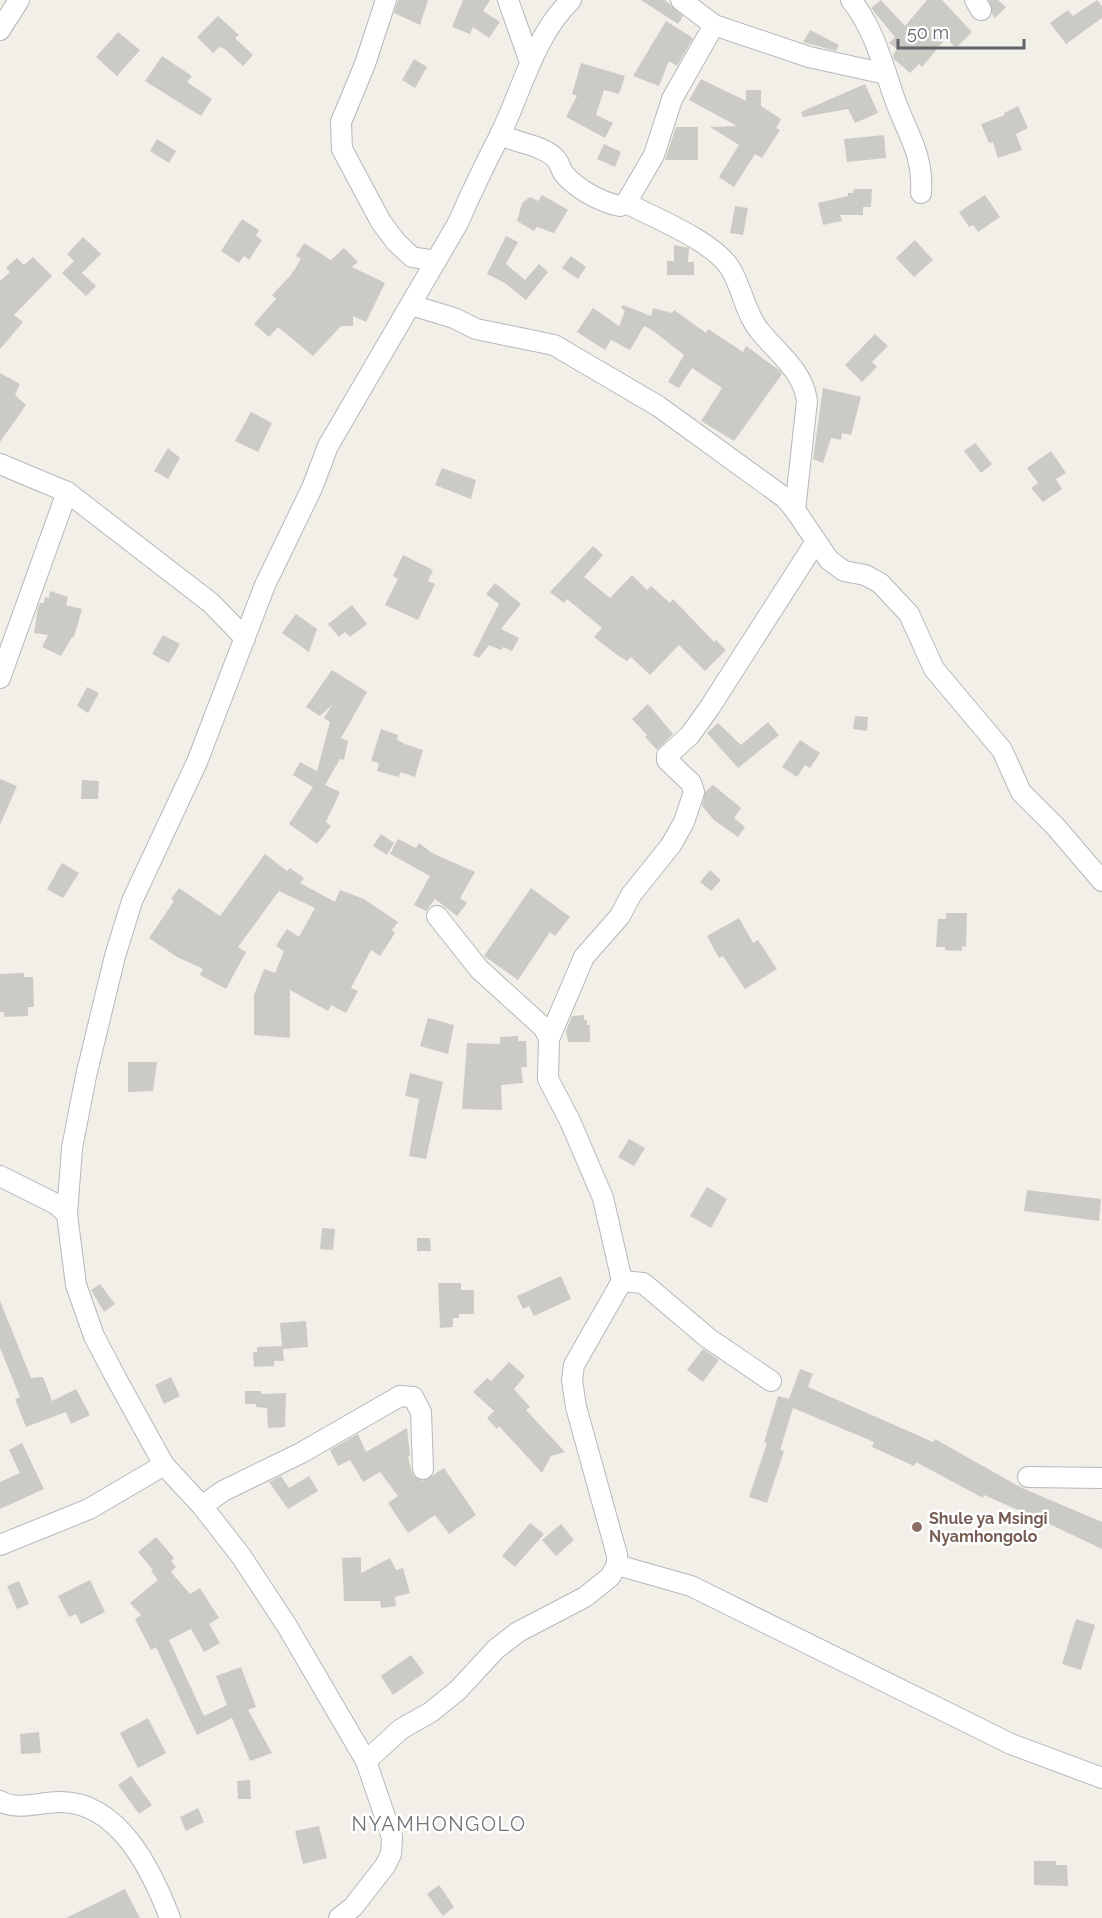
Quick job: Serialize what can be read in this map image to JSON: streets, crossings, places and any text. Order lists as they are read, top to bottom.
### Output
{
  "districts": ["NYAMHONGOLO"],
  "places": ["Shule ya Msingi Nyamhongolo"],
  "scale_bar": "50 m"
}
